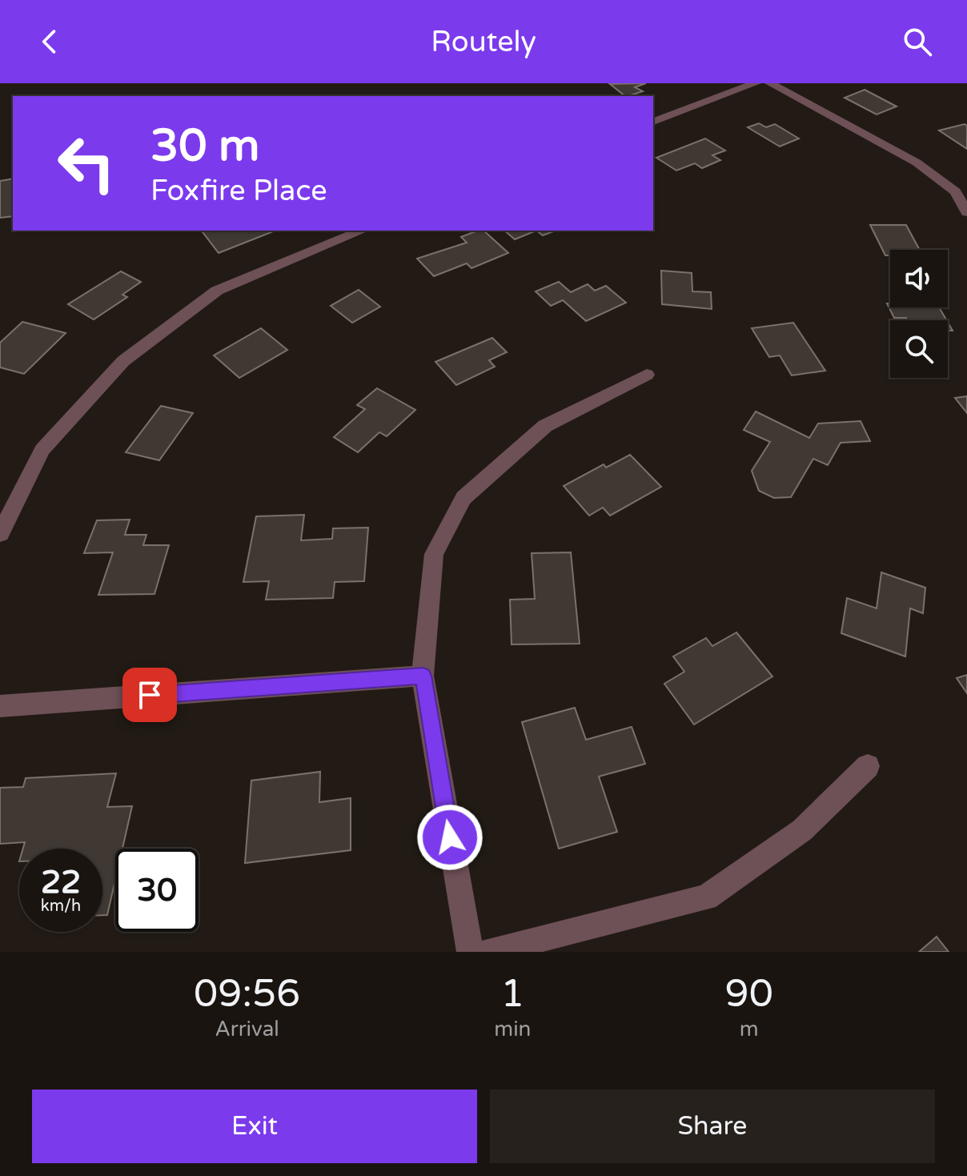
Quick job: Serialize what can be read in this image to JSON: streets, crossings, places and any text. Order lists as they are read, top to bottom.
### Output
{
  "page": {
    "header": "Routely",
    "turn": ["30 m", "Foxfire Place"],
    "speed": "22 km/h",
    "limit": "30",
    "eta": [
      "09:56",
      "Arrival",
      "1",
      "min",
      "90",
      "m"
    ],
    "buttons": ["Exit", "Share"]
  }
}
